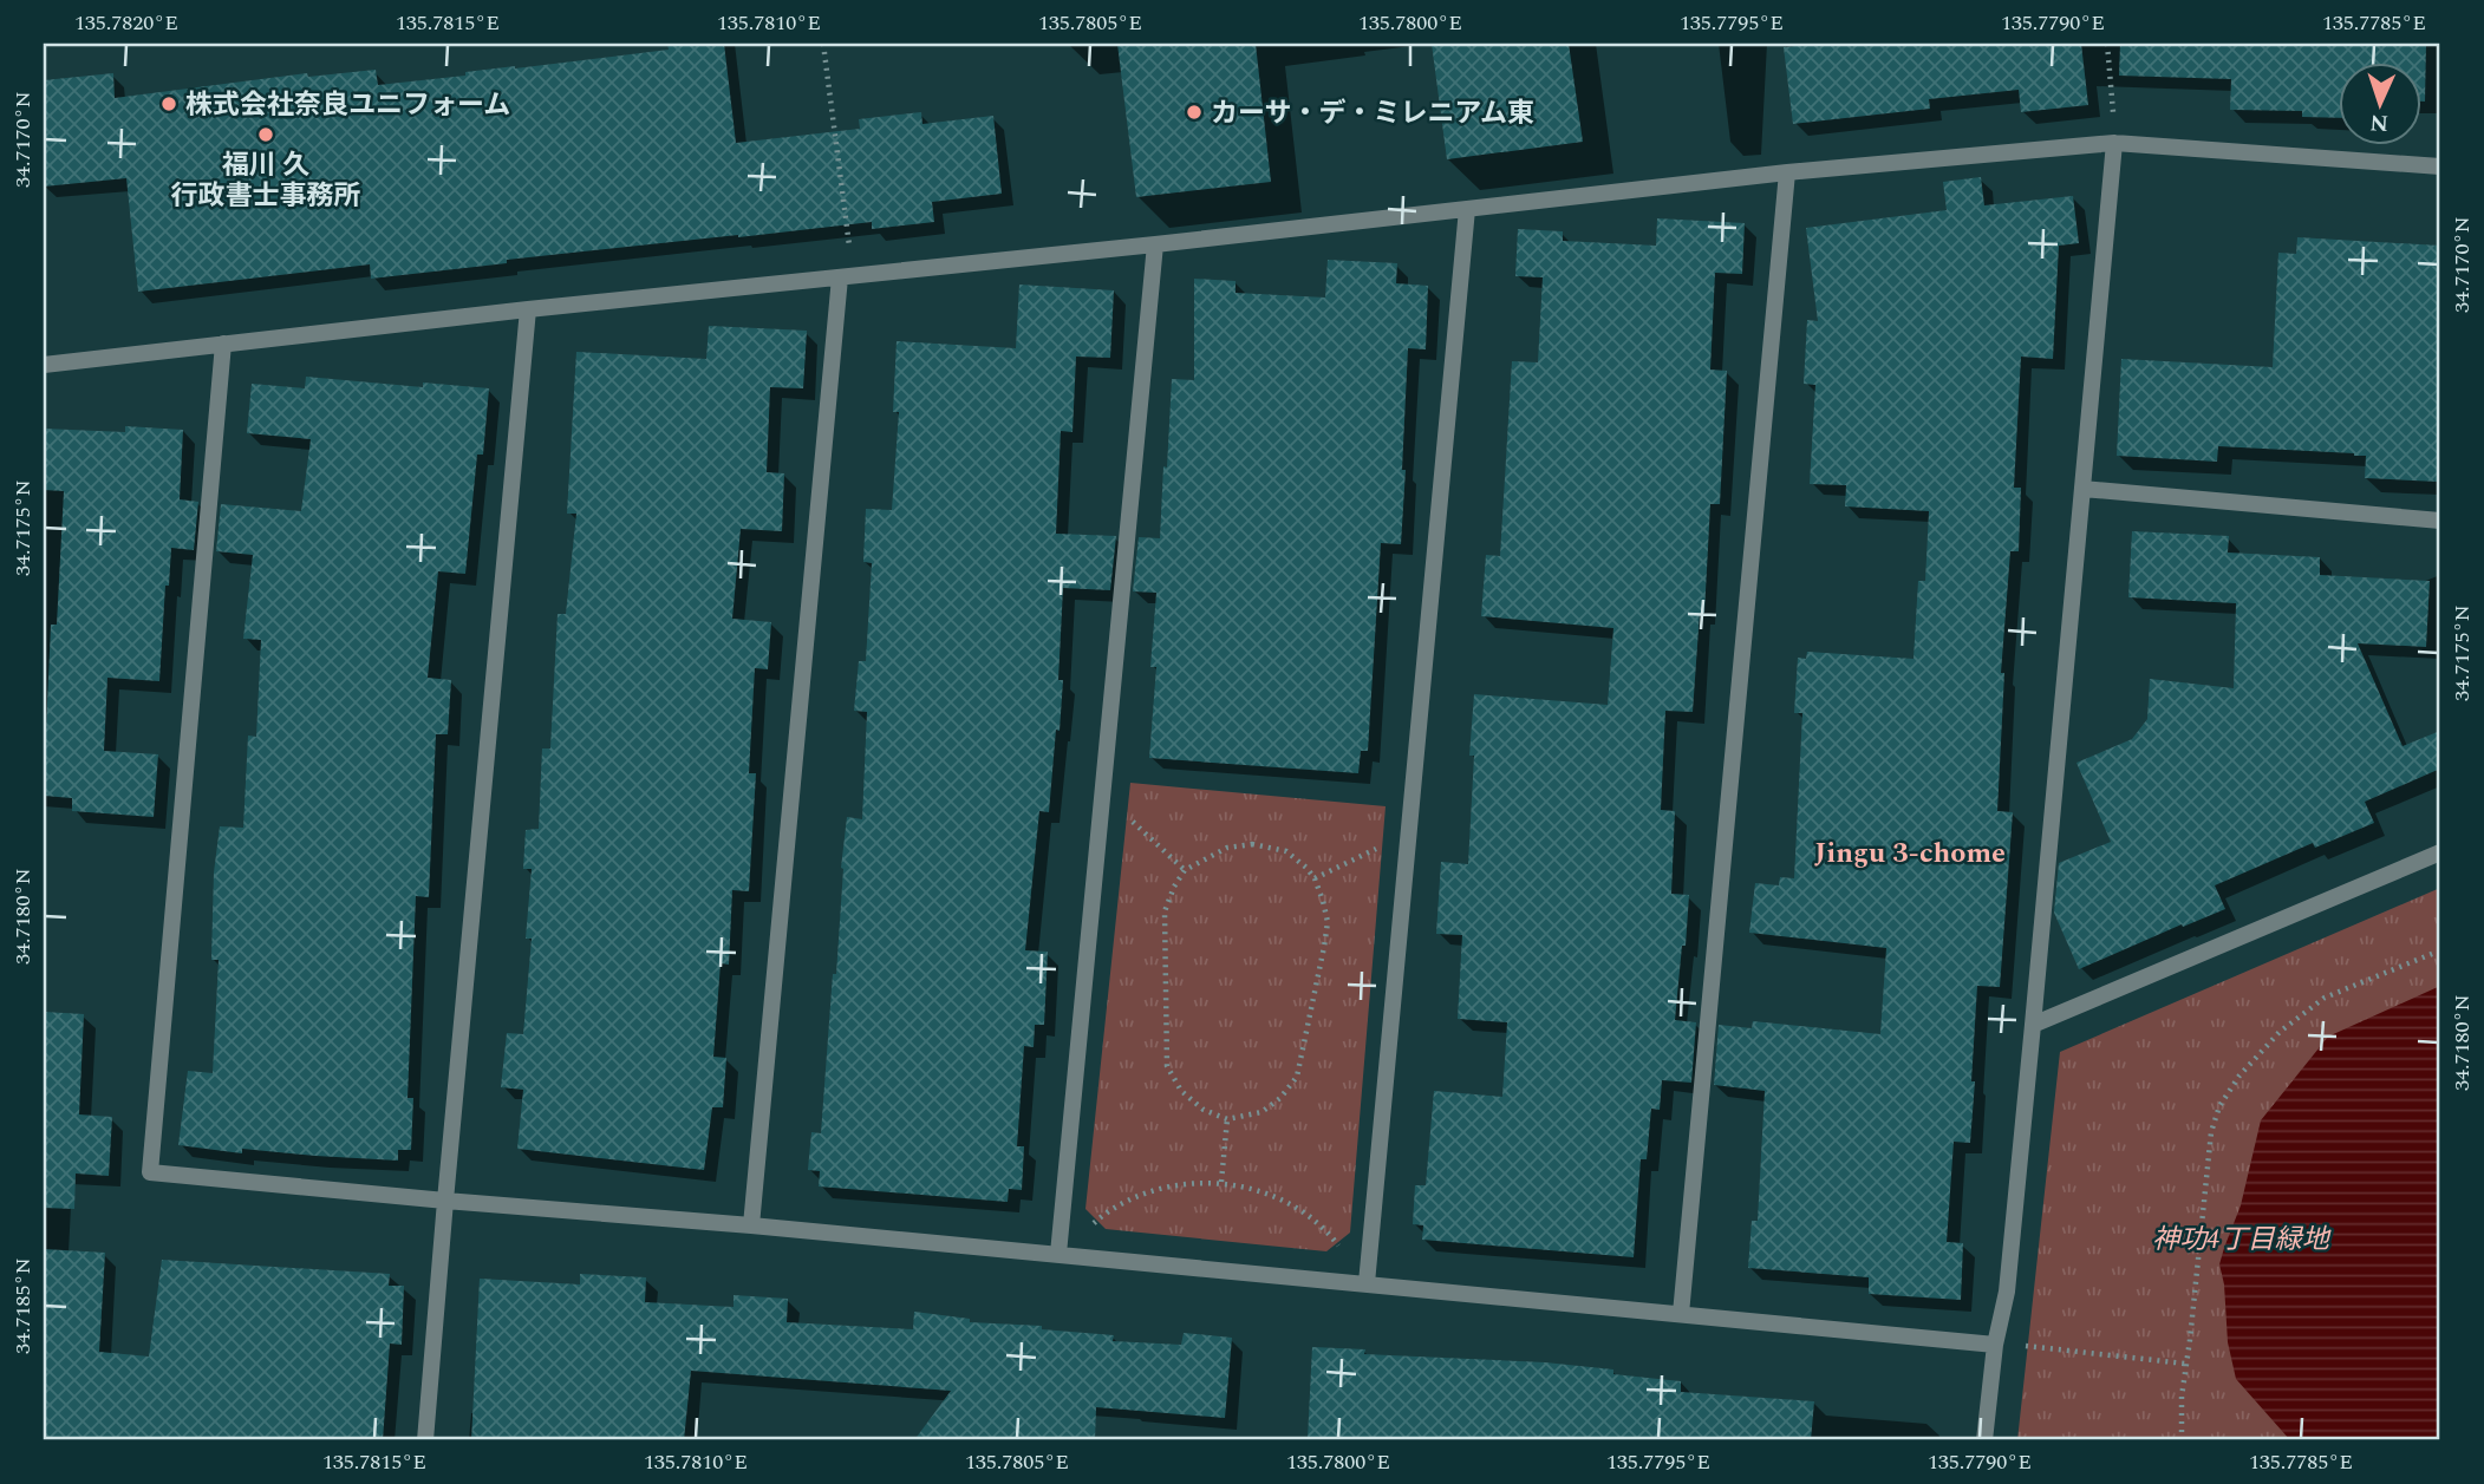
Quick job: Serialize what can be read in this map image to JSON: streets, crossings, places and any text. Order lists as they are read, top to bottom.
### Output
{
  "districts": ["Jingu 3-chome"],
  "parks": ["神功4丁目緑地"],
  "places": ["株式会社奈良ユニフォーム", "カーサ・デ・ミレニアム東", "福川 久 行政書士事務所"],
  "north": "bottom",
  "coordinates": [
    "135.7820°E",
    "135.7815°E",
    "135.7810°E",
    "135.7805°E",
    "135.7800°E",
    "135.7795°E",
    "135.7790°E",
    "135.7785°E",
    "34.7170°N",
    "34.7175°N",
    "34.7180°N",
    "34.7185°N"
  ]
}
